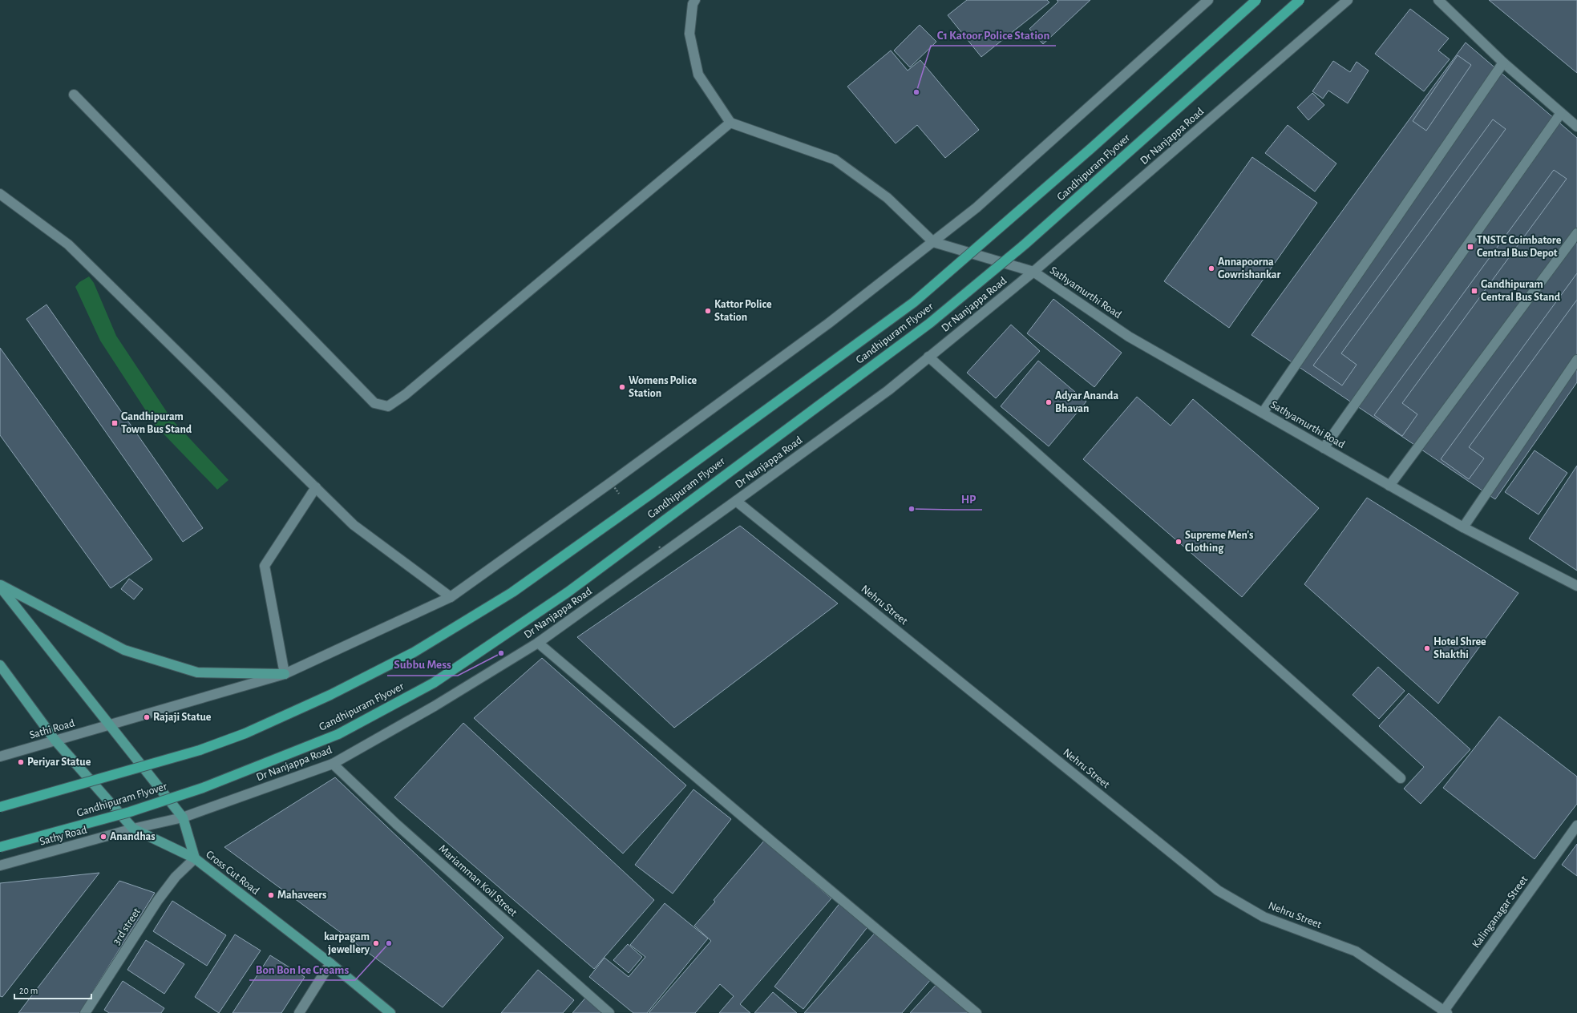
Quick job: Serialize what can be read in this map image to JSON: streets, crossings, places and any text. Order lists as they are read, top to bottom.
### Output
{
  "streets": {
    "highway": ["Gandhipuram Flyover"],
    "main road": ["Cross Cut Road"],
    "street": [
      "Dr Nanjappa Road",
      "Sathyamurthi Road",
      "Nehru Street",
      "Sathi Road",
      "Sathy Road",
      "Mariamman Koil Street",
      "Kalinganagar Street",
      "3rd street"
    ]
  },
  "crossings": [
    ["Dr Nanjappa Road", "Sathyamurthi Road"],
    ["Dr Nanjappa Road", "Nehru Street"],
    ["Dr Nanjappa Road", "Sathy Road"],
    ["Dr Nanjappa Road", "Cross Cut Road"],
    ["Dr Nanjappa Road", "Mariamman Koil Street"],
    ["Nehru Street", "Kalinganagar Street"],
    ["Sathy Road", "Cross Cut Road"],
    ["Cross Cut Road", "3rd street"]
  ],
  "places": {
    "other": [
      "C1 Katoor Police Station",
      "Annapoorna Gowrishankar",
      "Kattor Police Station",
      "Womens Police Station",
      "Adyar Ananda Bhavan",
      "HP",
      "Supreme Men's Clothing",
      "Hotel Shree Shakthi",
      "Subbu Mess",
      "Rajaji Statue",
      "Periyar Statue",
      "Anandhas",
      "Mahaveers",
      "karpagam jewellery",
      "Bon Bon Ice Creams"
    ],
    "transit": ["TNSTC Coimbatore Central Bus Depot", "Gandhipuram Central Bus Stand", "Gandhipuram Town Bus Stand"]
  },
  "scale_bar": "20 m"
}
